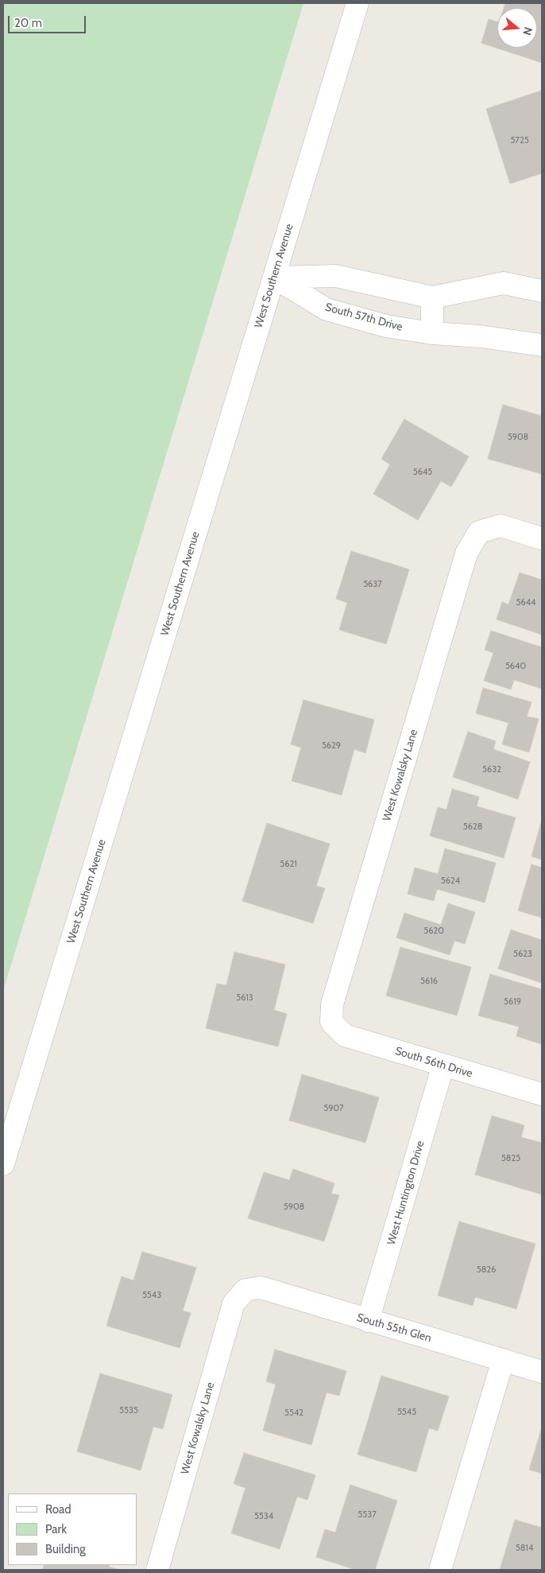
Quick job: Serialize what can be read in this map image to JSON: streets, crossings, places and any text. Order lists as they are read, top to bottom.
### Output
{
  "streets": {
    "street": [
      "West Southern Avenue",
      "South 57th Drive",
      "West Kowalsky Lane",
      "South 56th Drive",
      "West Huntington Drive",
      "South 55th Glen"
    ]
  },
  "crossings": [
    ["West Southern Avenue", "South 57th Drive"],
    ["West Kowalsky Lane", "South 56th Drive"],
    ["West Kowalsky Lane", "South 55th Glen"],
    ["South 56th Drive", "West Huntington Drive"],
    ["West Huntington Drive", "South 55th Glen"]
  ],
  "house_numbers": [
    "5725",
    "5908",
    "5645",
    "5637",
    "5644",
    "5640",
    "5629",
    "5632",
    "5628",
    "5621",
    "5624",
    "5620",
    "5623",
    "5616",
    "5613",
    "5619",
    "5907",
    "5825",
    "5908",
    "5826",
    "5543",
    "5535",
    "5545",
    "5542",
    "5537",
    "5534",
    "5814"
  ],
  "legend": ["Road", "Park", "Building"],
  "scale_bar": "20 m",
  "north": "right"
}
